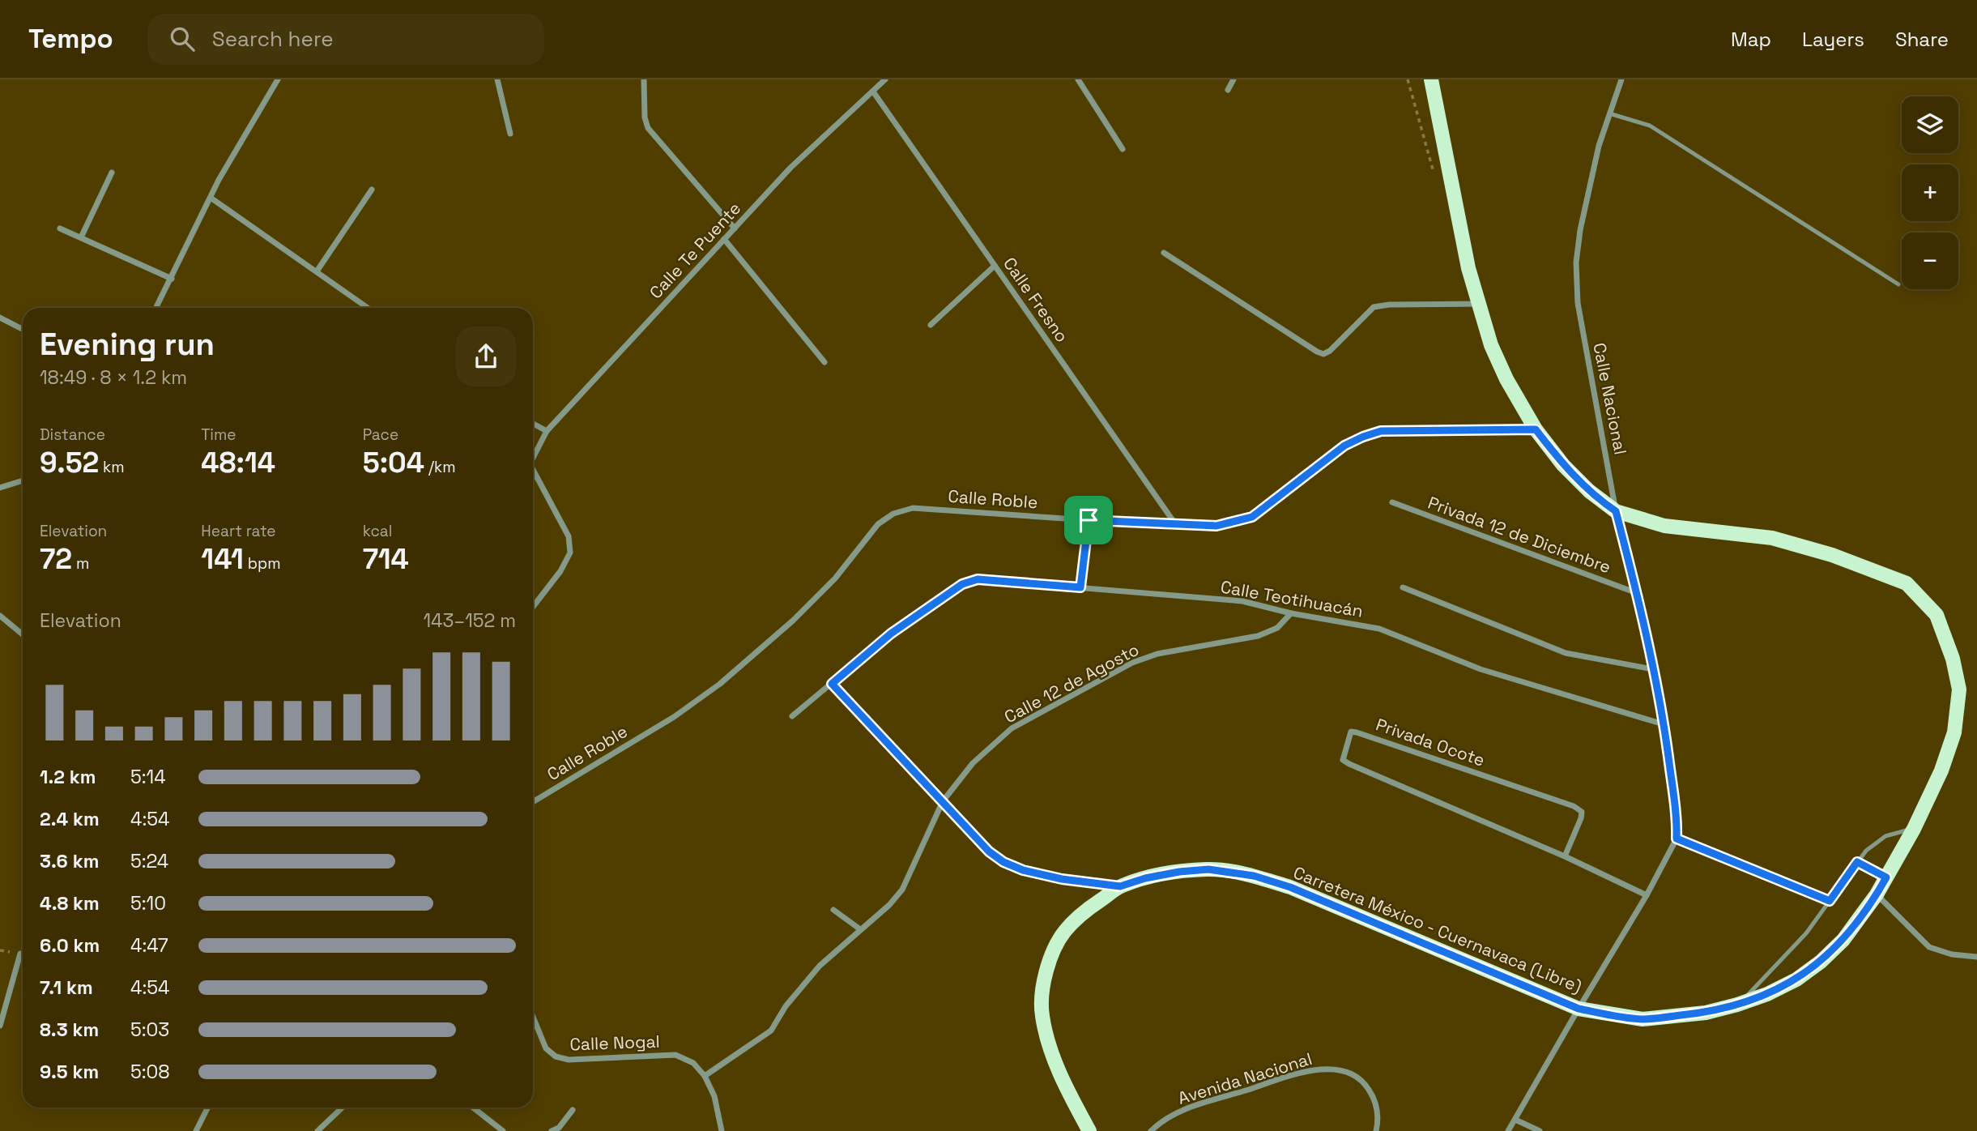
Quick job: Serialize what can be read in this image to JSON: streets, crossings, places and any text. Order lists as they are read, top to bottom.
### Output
{
  "streets": {
    "main road": ["Carretera México - Cuernavaca (Libre)"],
    "street": [
      "Calle Te Puente",
      "Calle Fresno",
      "Calle Nacional",
      "Calle Roble",
      "Privada 12 de Diciembre",
      "Calle Teotihuacán",
      "Calle 12 de Agosto",
      "Privada Ocote",
      "Calle Nogal",
      "Avenida Nacional"
    ]
  },
  "crossings": [
    ["Calle Te Puente", "Calle Fresno"],
    ["Calle Fresno", "Calle Roble"],
    ["Calle Nacional", "Privada 12 de Diciembre"],
    ["Calle Nacional", "Calle Teotihuacán"],
    ["Calle Nacional", "Carretera México - Cuernavaca (Libre)"],
    ["Calle Roble", "Carretera México - Cuernavaca (Libre)"],
    ["Calle Teotihuacán", "Calle 12 de Agosto"],
    ["Calle 12 de Agosto", "Calle Nogal"]
  ],
  "page": {
    "header": "Tempo",
    "search": "Search here",
    "nav": ["Map", "Layers", "Share"],
    "map_buttons": ["+", "−"],
    "heading": ["Evening run", "18:49 · 8 × 1.2 km"],
    "stats": [
      ["Distance", "9.52 km"],
      ["Time", "48:14"],
      ["Pace", "5:04 /km"],
      ["Elevation", "72 m"],
      ["Heart rate", "141 bpm"],
      ["kcal", "714"]
    ],
    "chart": ["Elevation", "143–152 m"],
    "list": [
      {
        "name": "1.2 km",
        "note": "5:14"
      },
      {
        "name": "2.4 km",
        "note": "4:54"
      },
      {
        "name": "3.6 km",
        "note": "5:24"
      },
      {
        "name": "4.8 km",
        "note": "5:10"
      },
      {
        "name": "6.0 km",
        "note": "4:47"
      },
      {
        "name": "7.1 km",
        "note": "4:54"
      },
      {
        "name": "8.3 km",
        "note": "5:03"
      },
      {
        "name": "9.5 km",
        "note": "5:08"
      }
    ]
  }
}
